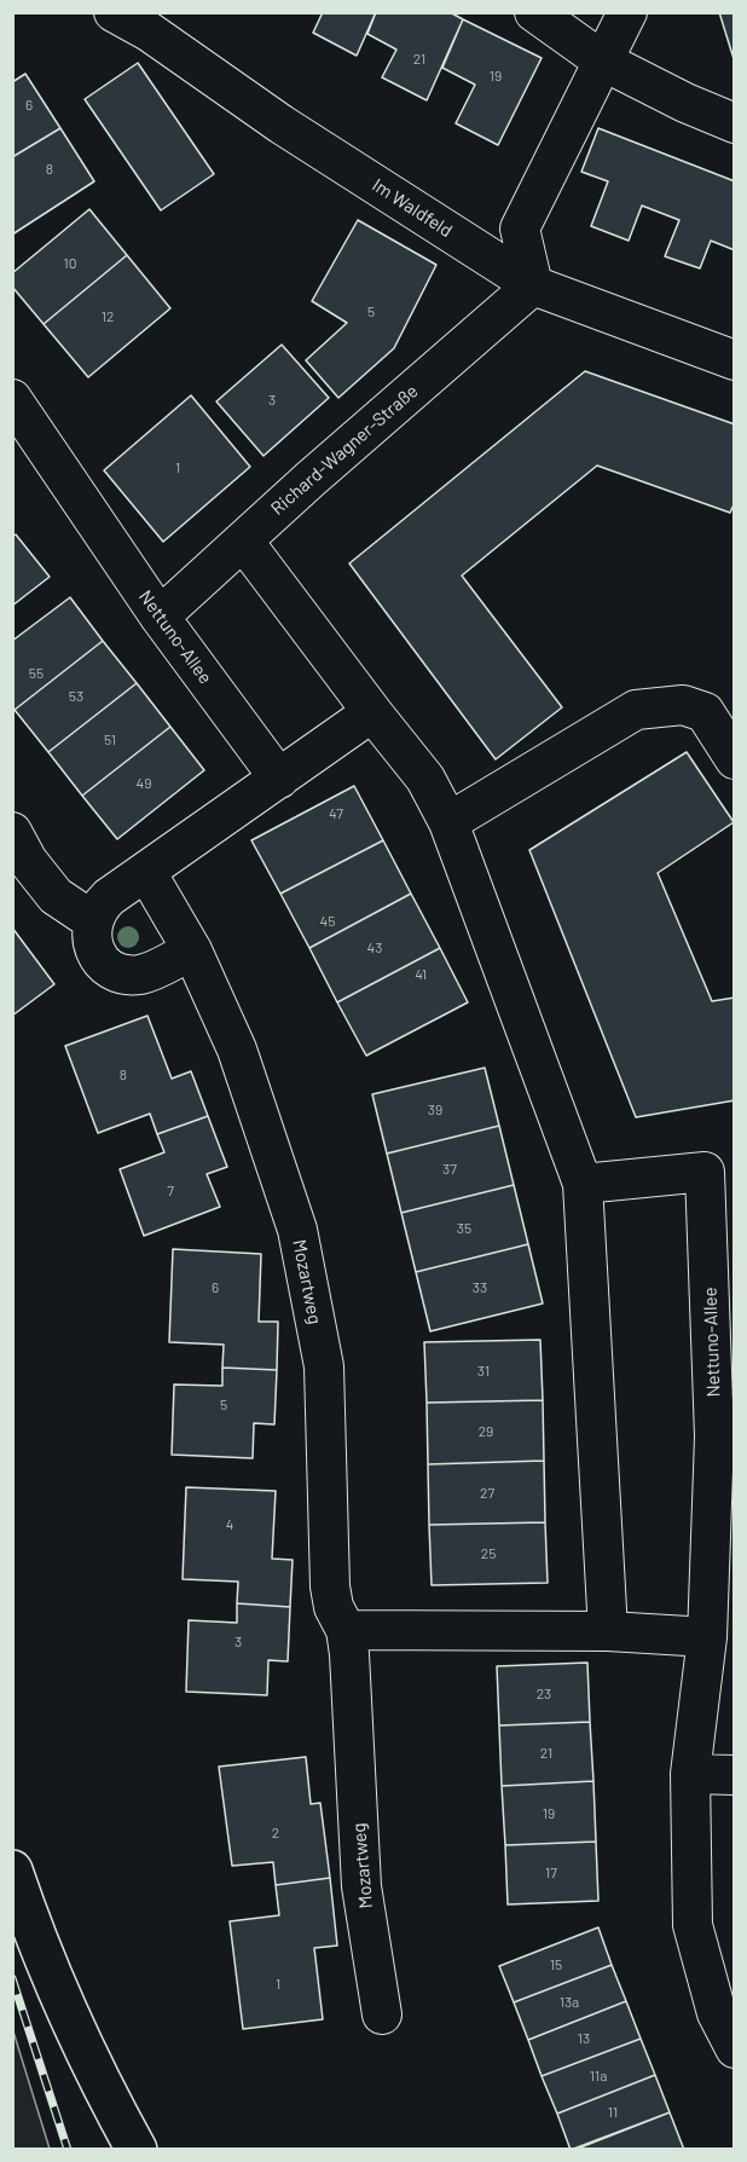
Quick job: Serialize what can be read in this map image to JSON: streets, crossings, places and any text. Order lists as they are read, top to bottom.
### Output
{
  "streets": {
    "street": [
      "Im Waldfeld",
      "Richard-Wagner-Straße",
      "Nettuno-Allee",
      "Mozartweg"
    ]
  },
  "crossings": [
    ["Im Waldfeld", "Richard-Wagner-Straße"],
    ["Richard-Wagner-Straße", "Nettuno-Allee"]
  ],
  "house_numbers": [
    "21",
    "19",
    "6",
    "8",
    "10",
    "5",
    "12",
    "3",
    "1",
    "55",
    "53",
    "51",
    "49",
    "47",
    "45",
    "43",
    "41",
    "8",
    "39",
    "37",
    "7",
    "35",
    "6",
    "33",
    "31",
    "5",
    "29",
    "27",
    "4",
    "25",
    "3",
    "23",
    "21",
    "19",
    "2",
    "17",
    "15",
    "1",
    "13a",
    "13",
    "11a",
    "11"
  ]
}
